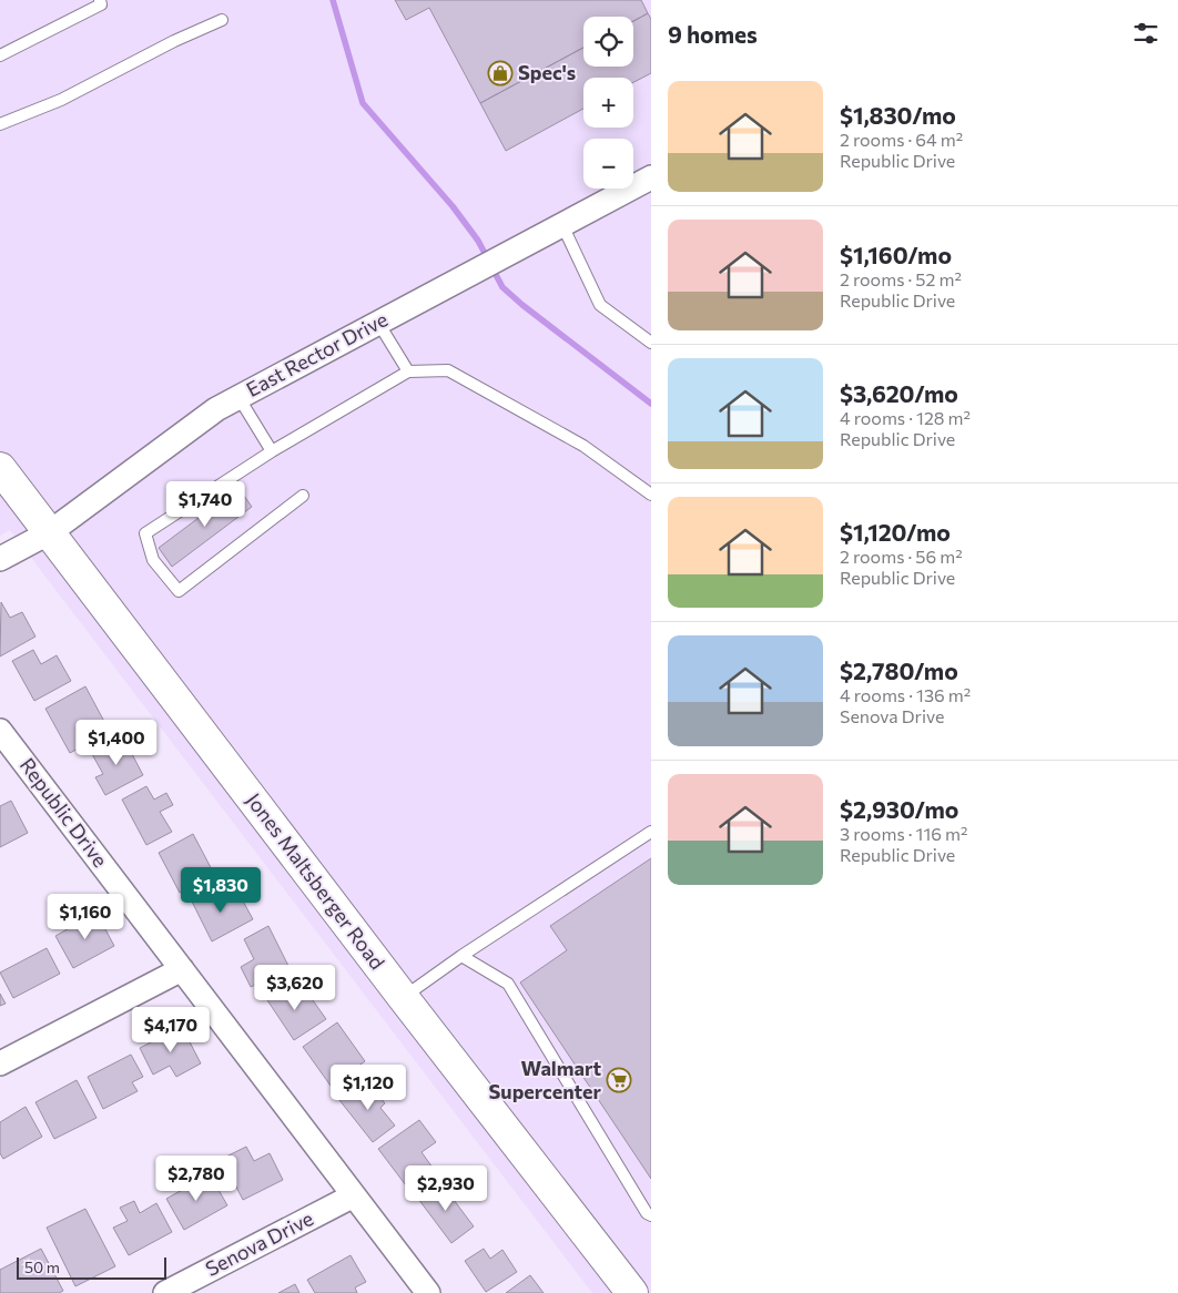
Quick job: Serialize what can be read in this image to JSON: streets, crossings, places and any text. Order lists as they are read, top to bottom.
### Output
{
  "streets": {
    "main road": ["Jones Maltsberger Road"],
    "street": ["East Rector Drive", "Republic Drive", "Senova Drive"]
  },
  "crossings": [
    ["East Rector Drive", "Jones Maltsberger Road"],
    ["Republic Drive", "Senova Drive"]
  ],
  "places": {
    "shop": ["Spec's"],
    "supermarket": ["Walmart Supercenter"]
  },
  "scale_bar": "50 m",
  "page": {
    "heading": "9 homes",
    "map_buttons": ["+", "−"],
    "list": [
      {
        "name": "$1,830/mo",
        "note": "2 rooms · 64 m² · Republic Drive"
      },
      {
        "name": "$1,160/mo",
        "note": "2 rooms · 52 m² · Republic Drive"
      },
      {
        "name": "$3,620/mo",
        "note": "4 rooms · 128 m² · Republic Drive"
      },
      {
        "name": "$1,120/mo",
        "note": "2 rooms · 56 m² · Republic Drive"
      },
      {
        "name": "$2,780/mo",
        "note": "4 rooms · 136 m² · Senova Drive"
      },
      {
        "name": "$2,930/mo",
        "note": "3 rooms · 116 m² · Republic Drive"
      }
    ],
    "price": [
      "$1,740",
      "$1,400",
      "$1,830",
      "$1,160",
      "$3,620",
      "$4,170",
      "$1,120",
      "$2,780",
      "$2,930"
    ],
    "scale": "50 m"
  }
}
